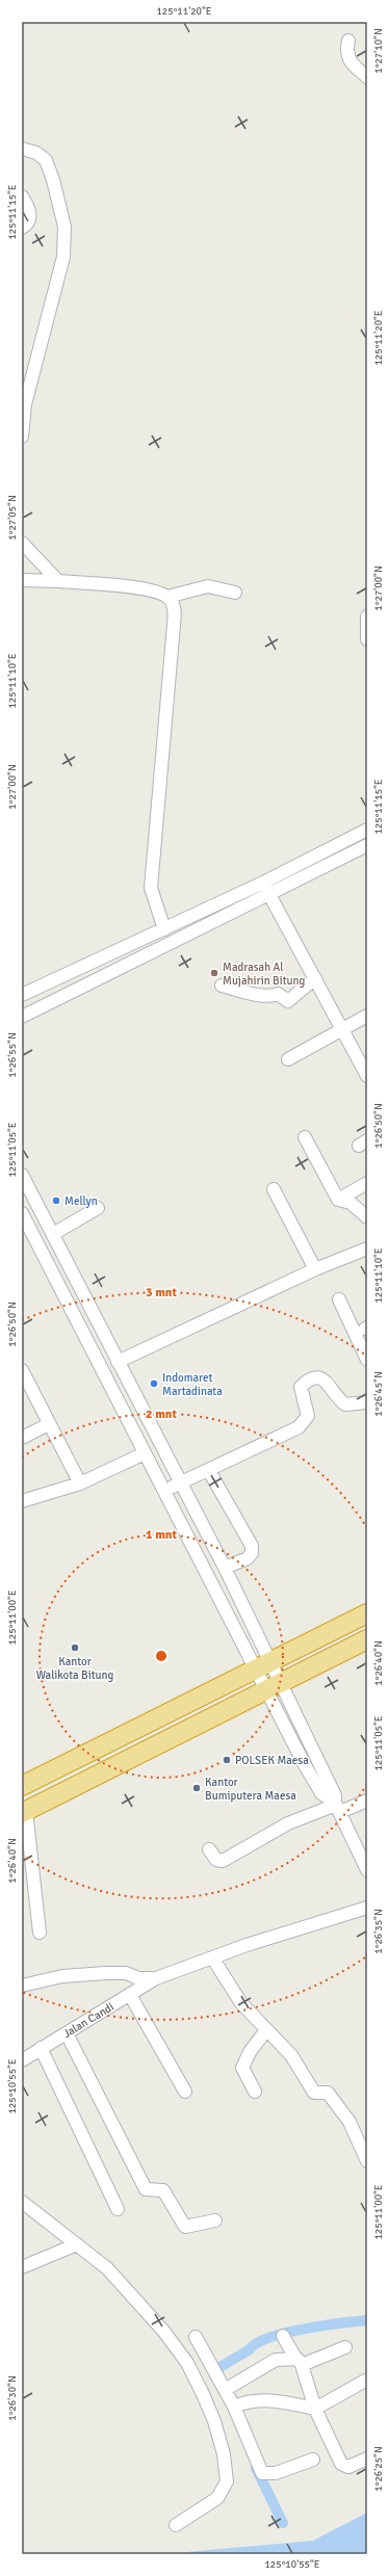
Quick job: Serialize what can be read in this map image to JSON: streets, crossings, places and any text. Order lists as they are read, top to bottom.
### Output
{
  "streets": {
    "street": ["Jalan Candi"]
  },
  "places": [
    "Madrasah Al Mujahirin Bitung",
    "Mellyn",
    "Indomaret Martadinata",
    "Kantor Walikota Bitung",
    "POLSEK Maesa",
    "Kantor Bumiputera Maesa"
  ],
  "coordinates": [
    "125°11'20\"E",
    "1°27'10\"N",
    "125°11'15\"E",
    "1°27'05\"N",
    "1°27'00\"N",
    "125°11'10\"E",
    "1°26'55\"N",
    "1°26'50\"N",
    "125°11'05\"E",
    "1°26'45\"N",
    "125°11'00\"E",
    "1°26'40\"N",
    "1°26'35\"N",
    "125°10'55\"E",
    "1°26'30\"N",
    "1°26'25\"N"
  ],
  "rings": ["3 mnt", "2 mnt", "1 mnt"]
}
